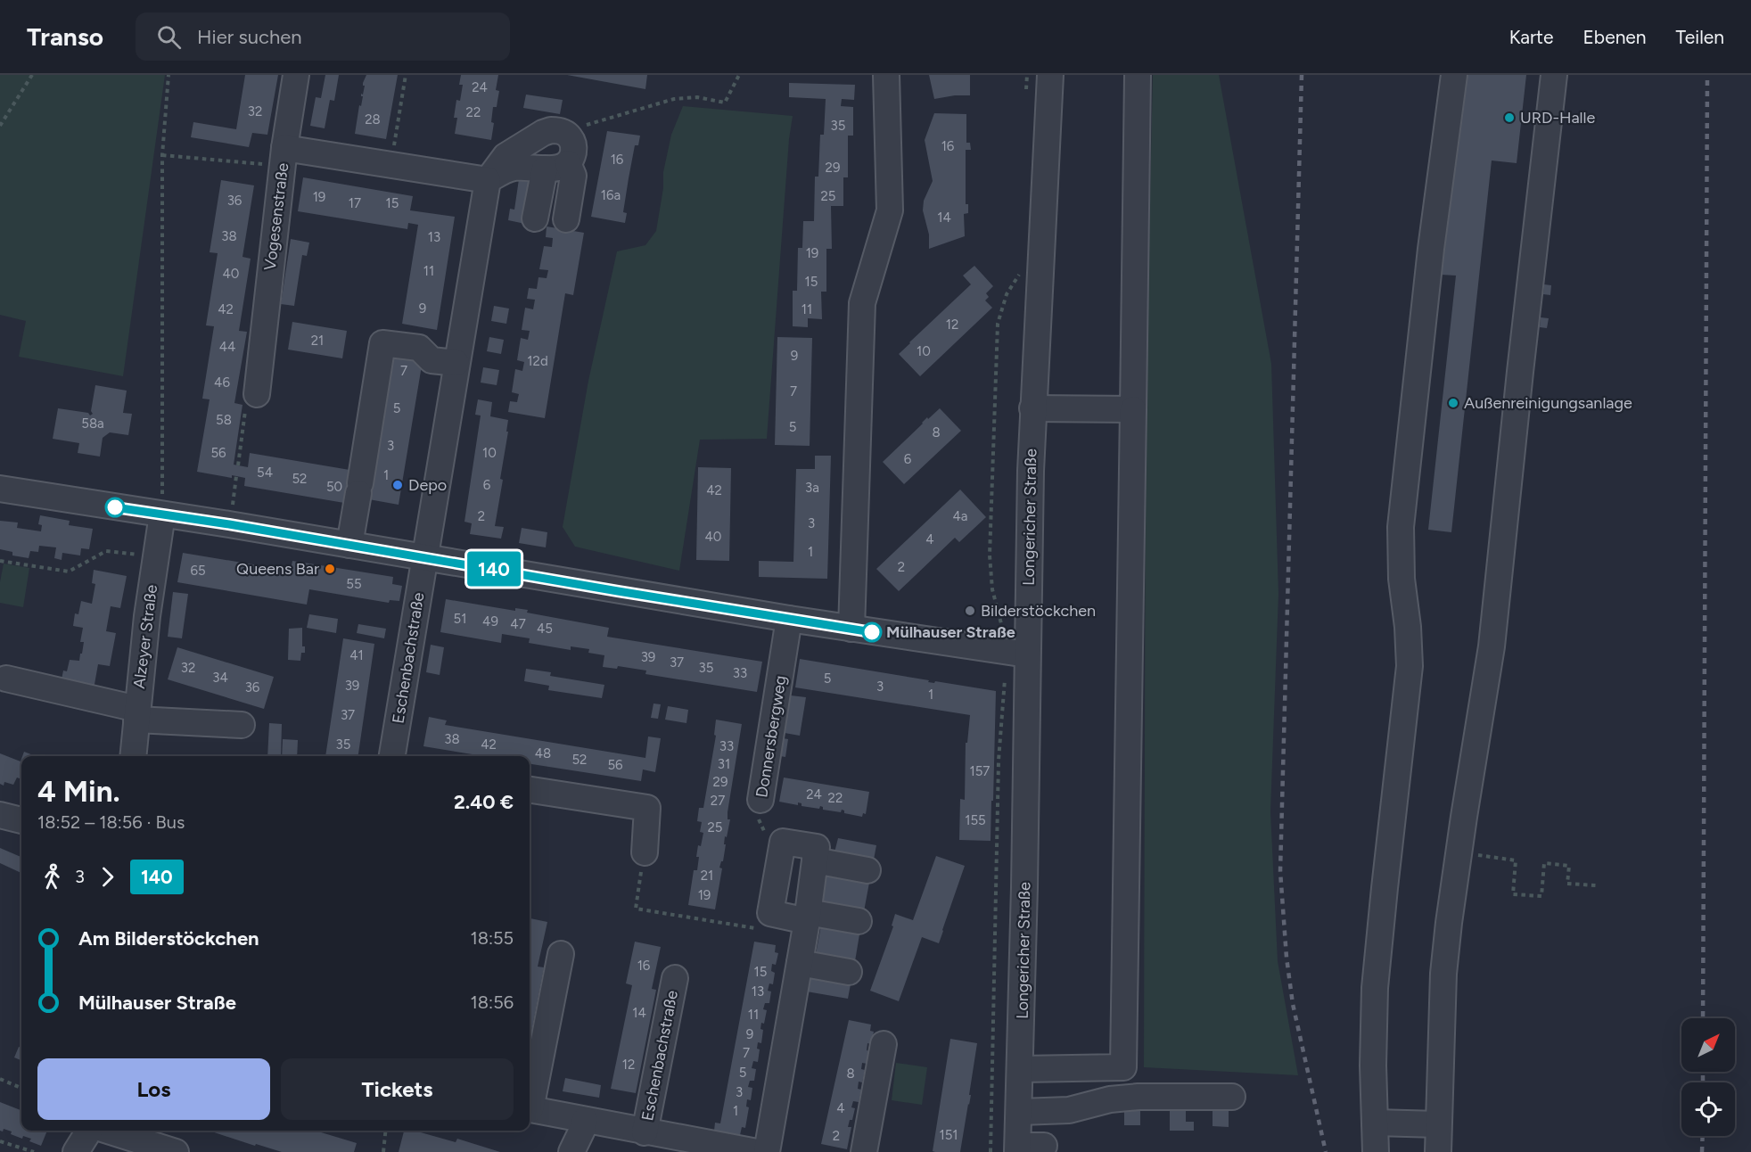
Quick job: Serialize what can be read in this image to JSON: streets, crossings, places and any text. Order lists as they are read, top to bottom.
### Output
{
  "streets": {
    "street": [
      "Vogesenstraße",
      "Longericher Straße",
      "Alzeyer Straße",
      "Eschenbachstraße",
      "Donnersbergweg"
    ]
  },
  "places": [
    "URD-Halle",
    "Außenreinigungsanlage",
    "Depo",
    "Queens Bar",
    "Bilderstöckchen",
    "Mülhauser Straße"
  ],
  "lines": ["bus line 140"],
  "house_numbers": [
    "24",
    "32",
    "22",
    "28",
    "35",
    "16",
    "16",
    "29",
    "16a",
    "25",
    "19",
    "36",
    "17",
    "15",
    "14",
    "38",
    "13",
    "19",
    "11",
    "40",
    "15",
    "9",
    "42",
    "11",
    "12",
    "21",
    "44",
    "10",
    "9",
    "12d",
    "7",
    "46",
    "7",
    "5",
    "58",
    "58a",
    "5",
    "8",
    "3",
    "56",
    "10",
    "6",
    "54",
    "1",
    "52",
    "6",
    "50",
    "3a",
    "42",
    "2",
    "4a",
    "3",
    "40",
    "4",
    "1",
    "2",
    "65",
    "55",
    "51",
    "49",
    "47",
    "45",
    "41",
    "39",
    "37",
    "32",
    "35",
    "33",
    "34",
    "5",
    "39",
    "3",
    "36",
    "1",
    "37",
    "38",
    "35",
    "42",
    "33",
    "48",
    "52",
    "31",
    "56",
    "157",
    "29",
    "24",
    "22",
    "27",
    "155",
    "25",
    "21",
    "19",
    "16",
    "15",
    "13",
    "14",
    "11",
    "9",
    "7",
    "12",
    "5",
    "8",
    "3",
    "4",
    "1",
    "151",
    "2"
  ],
  "north": "top right",
  "page": {
    "header": "Transo",
    "search": "Hier suchen",
    "nav": ["Karte", "Ebenen", "Teilen"],
    "on_map": "140",
    "heading": ["4 Min.", "18:52 – 18:56 · Bus", "2.40 €"],
    "legs": ["3", "140"],
    "list": [
      {
        "name": "Am Bilderstöckchen",
        "value": "18:55"
      },
      {
        "name": "Mülhauser Straße",
        "value": "18:56"
      }
    ],
    "buttons": ["Los", "Tickets"]
  }
}
